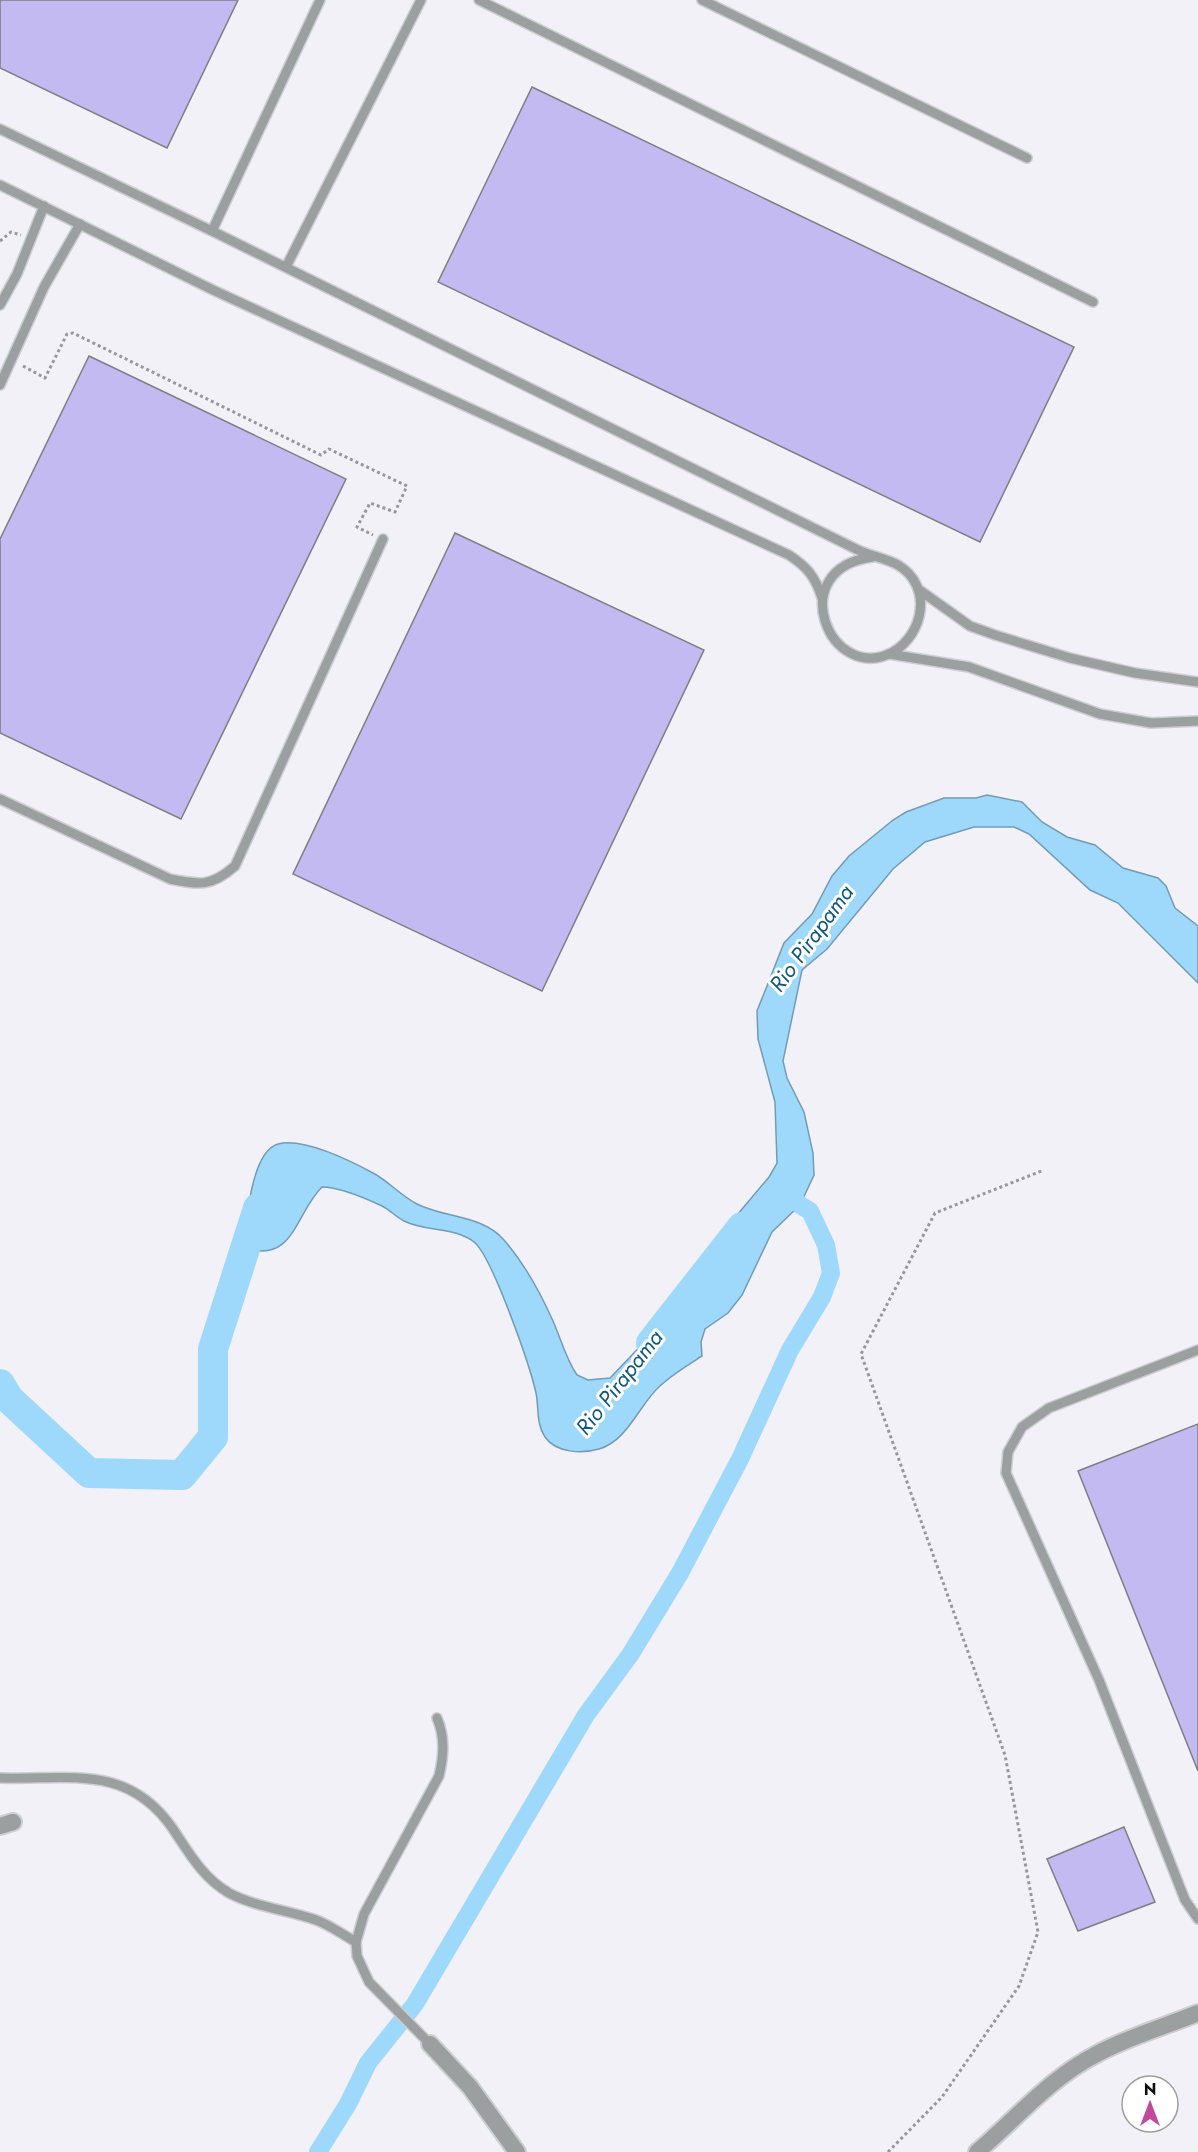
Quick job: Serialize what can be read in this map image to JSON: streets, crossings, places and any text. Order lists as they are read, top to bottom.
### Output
{
  "water": ["Rio Pirapama"],
  "north": "top"
}
